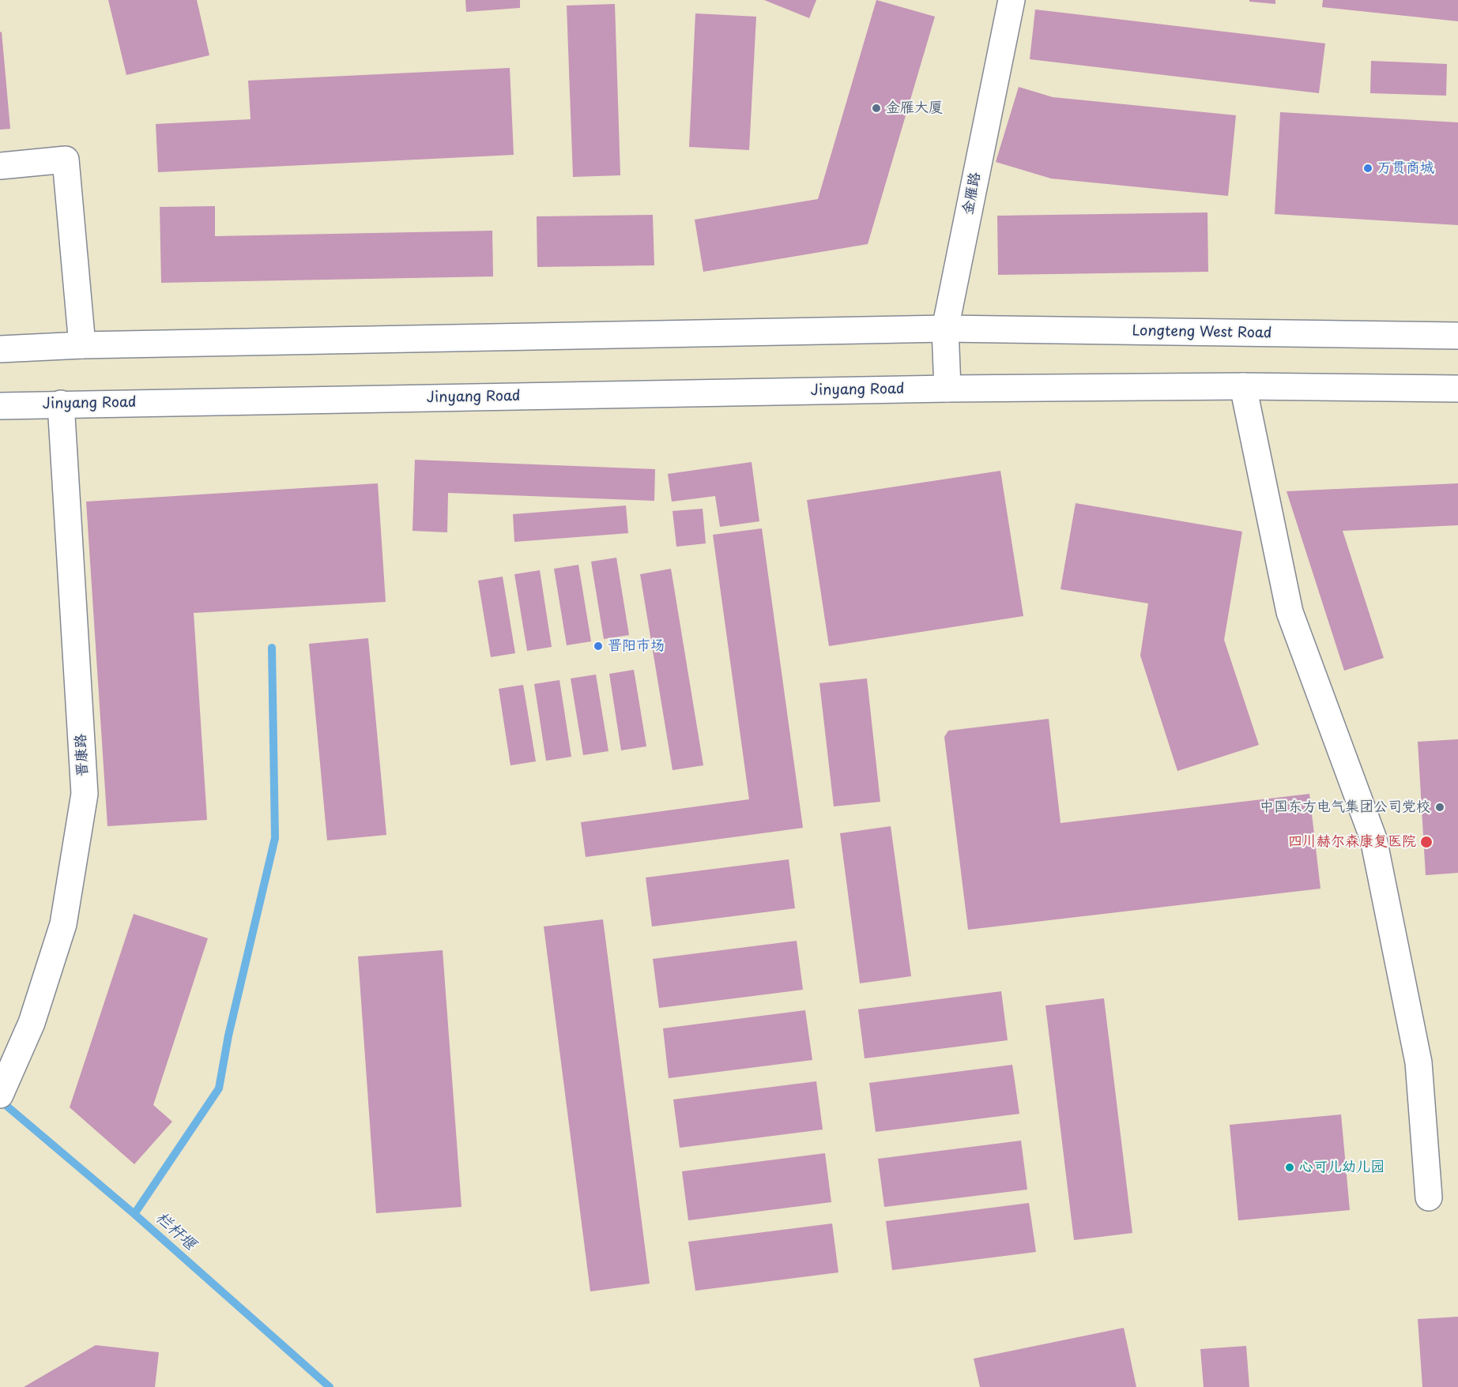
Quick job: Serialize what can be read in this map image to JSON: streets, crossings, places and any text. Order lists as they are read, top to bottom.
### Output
{
  "streets": {
    "main road": [
      "金雁路",
      "Longteng West Road",
      "Jinyang Road",
      "晋康路"
    ]
  },
  "crossings": [
    ["金雁路", "Longteng West Road"],
    ["金雁路", "Jinyang Road"],
    ["Jinyang Road", "晋康路"]
  ],
  "water": ["栏杆堰"],
  "places": [
    "金雁大厦",
    "万贯商城",
    "晋阳市场",
    "中国东方电气集团公司党校",
    "四川赫尔森康复医院",
    "心可儿幼儿园"
  ]
}
